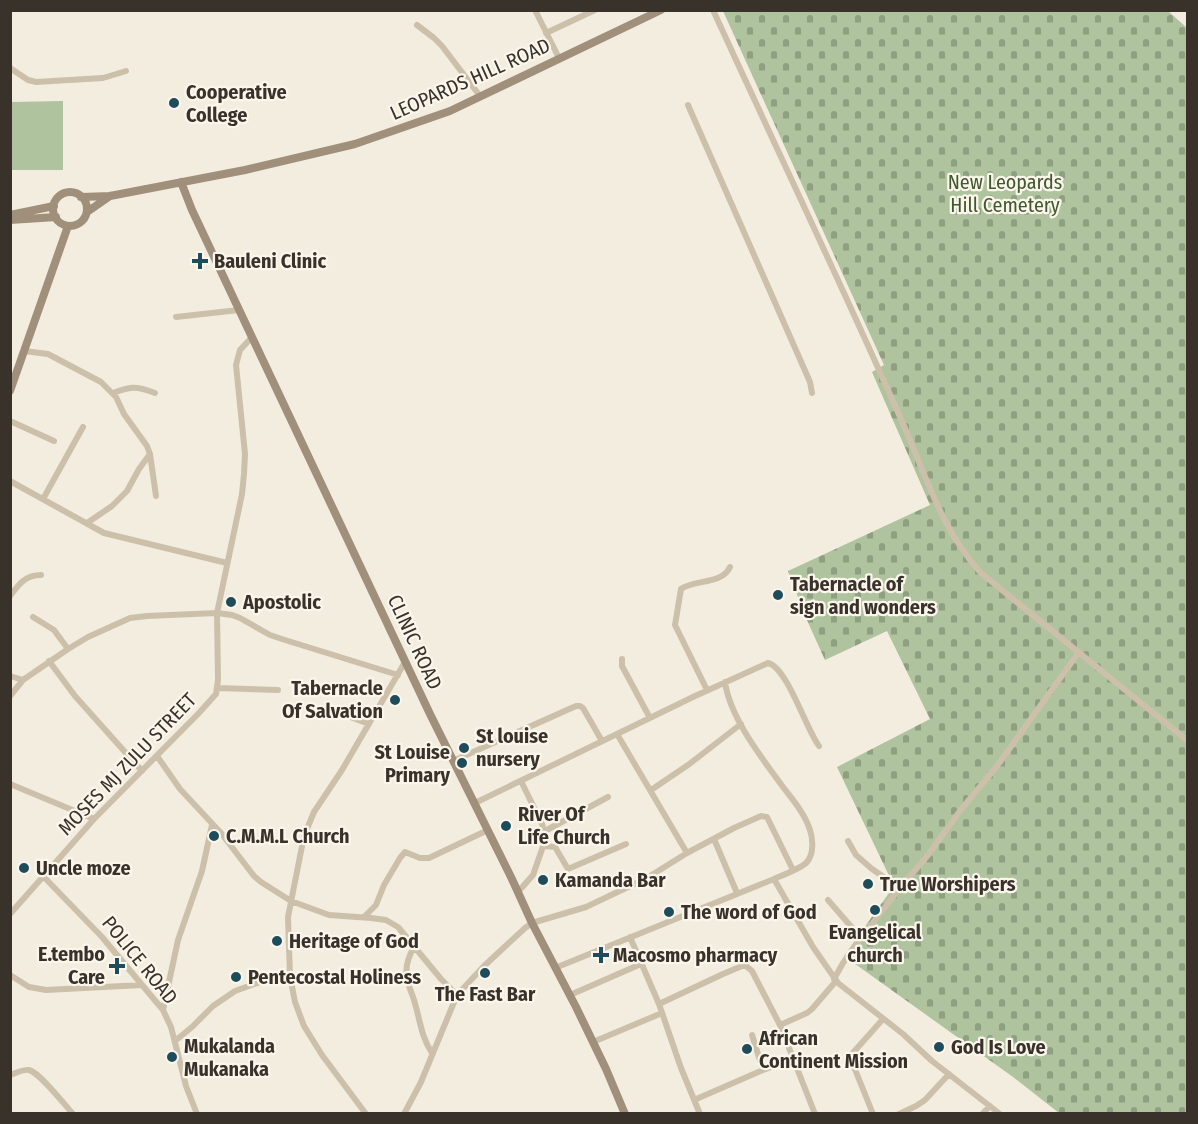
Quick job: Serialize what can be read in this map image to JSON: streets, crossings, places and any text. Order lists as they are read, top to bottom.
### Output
{
  "streets": {
    "street": [
      "LEOPARDS HILL ROAD",
      "CLINIC ROAD",
      "MOSES MJ ZULU STREET",
      "POLICE ROAD"
    ]
  },
  "crossings": [
    ["LEOPARDS HILL ROAD", "CLINIC ROAD"],
    ["CLINIC ROAD", "MOSES MJ ZULU STREET"],
    ["MOSES MJ ZULU STREET", "POLICE ROAD"]
  ],
  "parks": ["New Leopards Hill Cemetery"],
  "places": {
    "other": [
      "Cooperative College",
      "Tabernacle of sign and wonders",
      "Apostolic",
      "Tabernacle Of Salvation",
      "St louise nursery",
      "St Louise Primary",
      "River Of Life Church",
      "C.M.M.L Church",
      "Uncle moze",
      "Kamanda Bar",
      "True Worshipers",
      "Evangelical church",
      "The word of God",
      "Heritage of God",
      "The Fast Bar",
      "Pentecostal Holiness",
      "God Is Love",
      "African Continent Mission",
      "Mukalanda Mukanaka"
    ],
    "health": ["Bauleni Clinic", "Macosmo pharmacy", "E.tembo Care"]
  }
}
